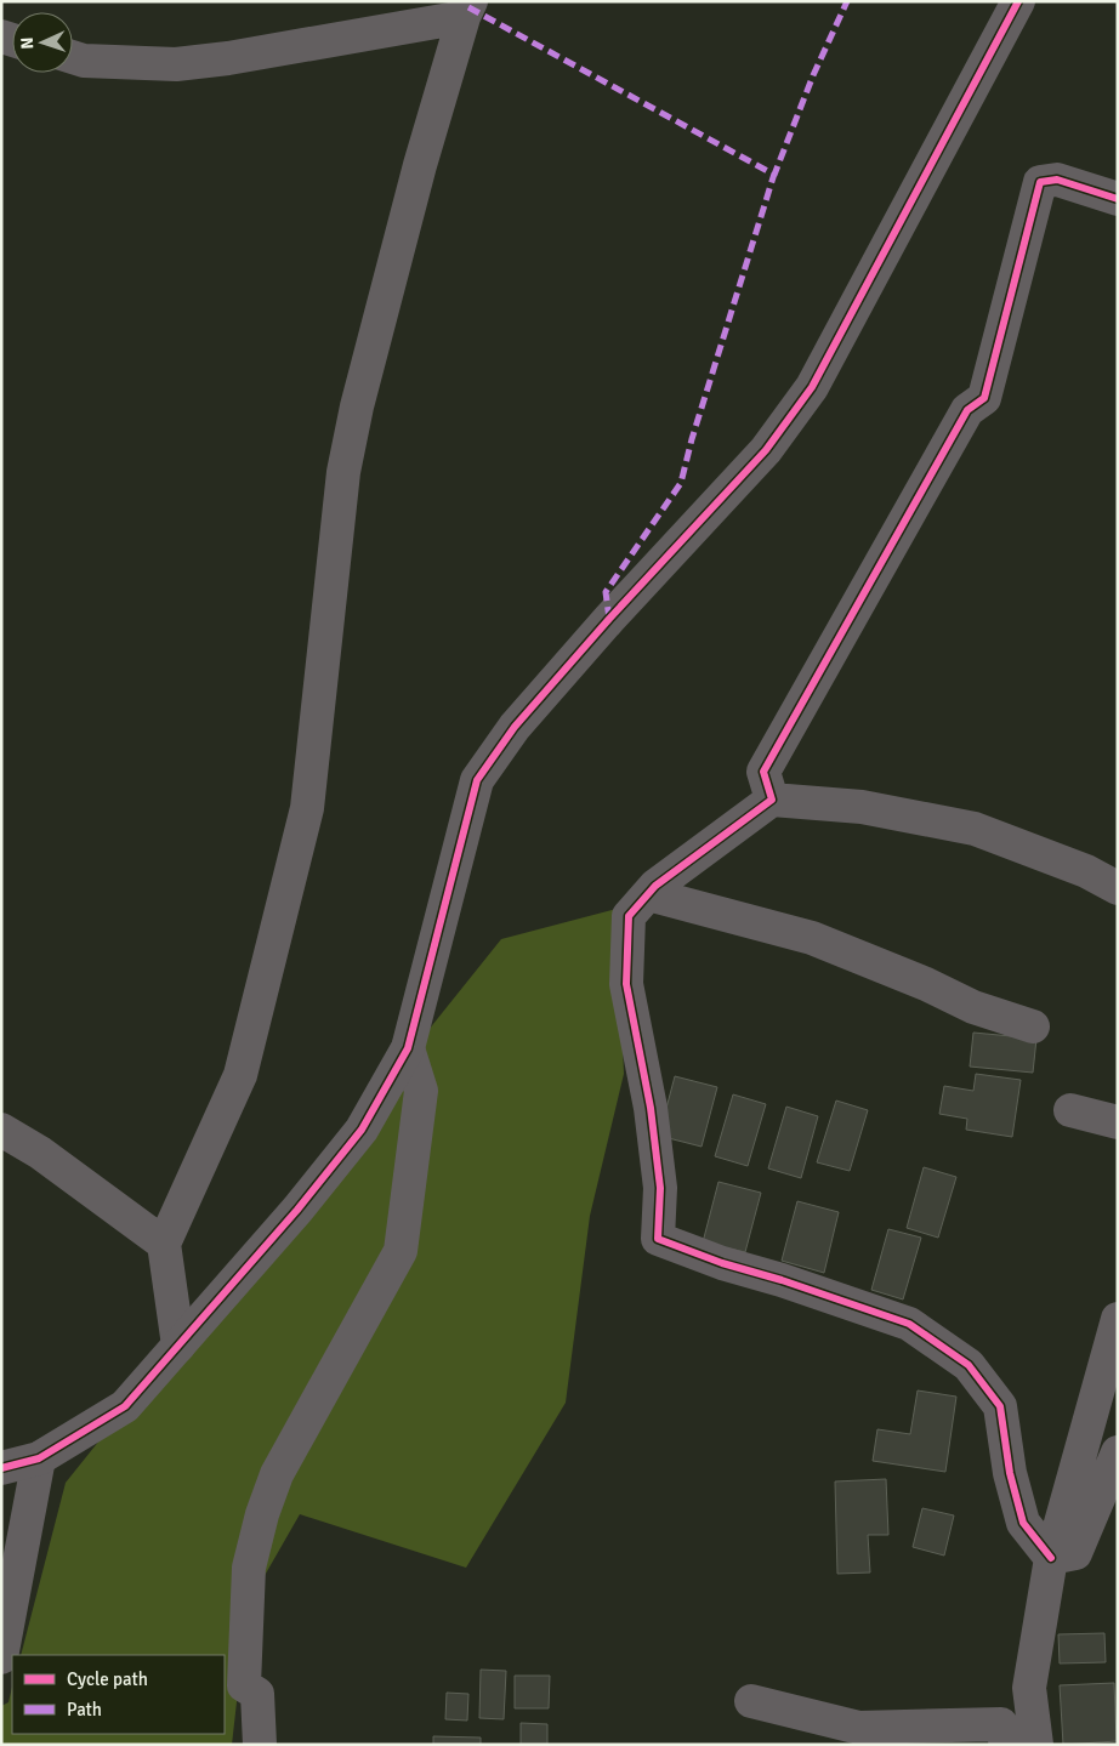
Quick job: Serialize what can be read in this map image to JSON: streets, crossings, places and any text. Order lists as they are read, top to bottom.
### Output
{
  "legend": ["Cycle path", "Path"],
  "north": "left"
}
